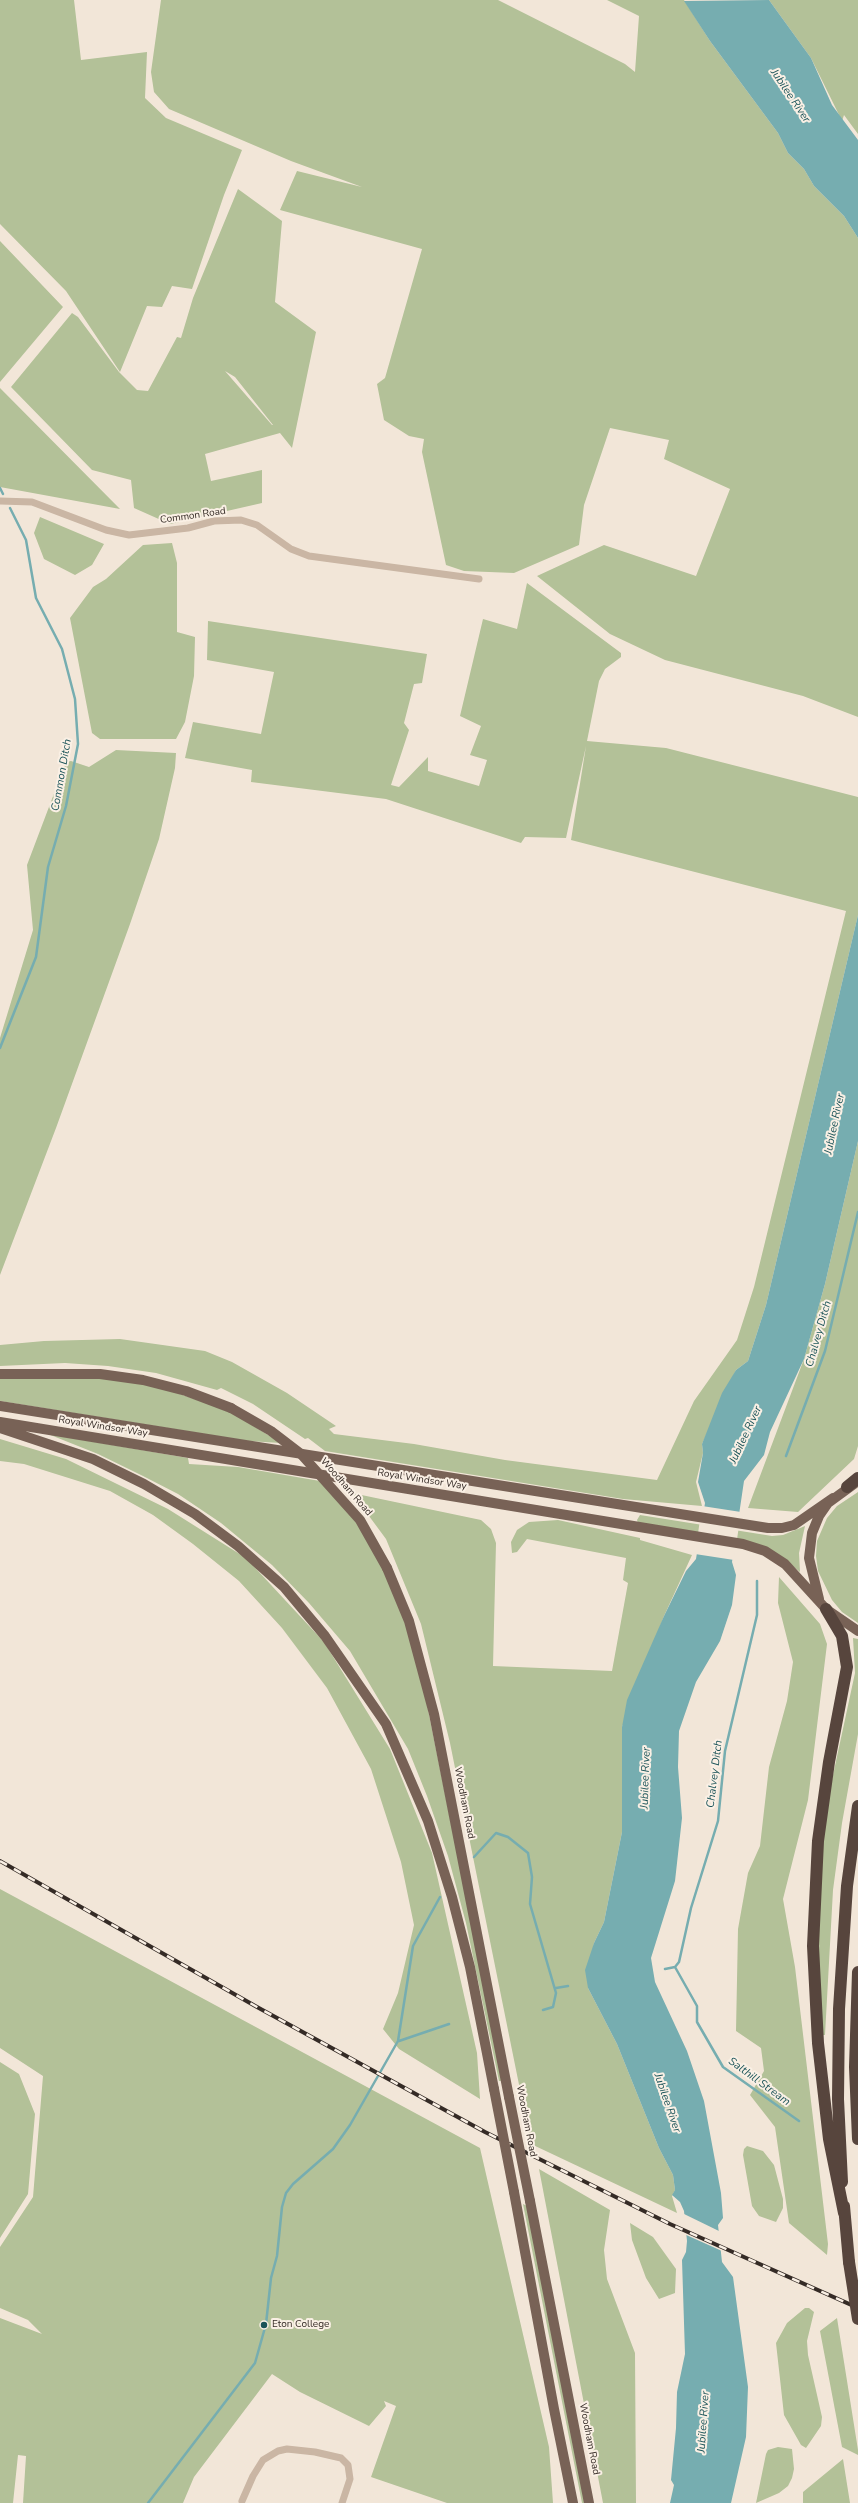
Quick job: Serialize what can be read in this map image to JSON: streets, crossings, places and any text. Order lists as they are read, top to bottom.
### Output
{
  "streets": {
    "main road": ["Royal Windsor Way", "Woodham Road"],
    "street": ["Common Road"]
  },
  "water": [
    "Jubilee River",
    "Common Ditch",
    "Chalvey Ditch",
    "Salthill Stream"
  ],
  "places": ["Eton College"]
}
